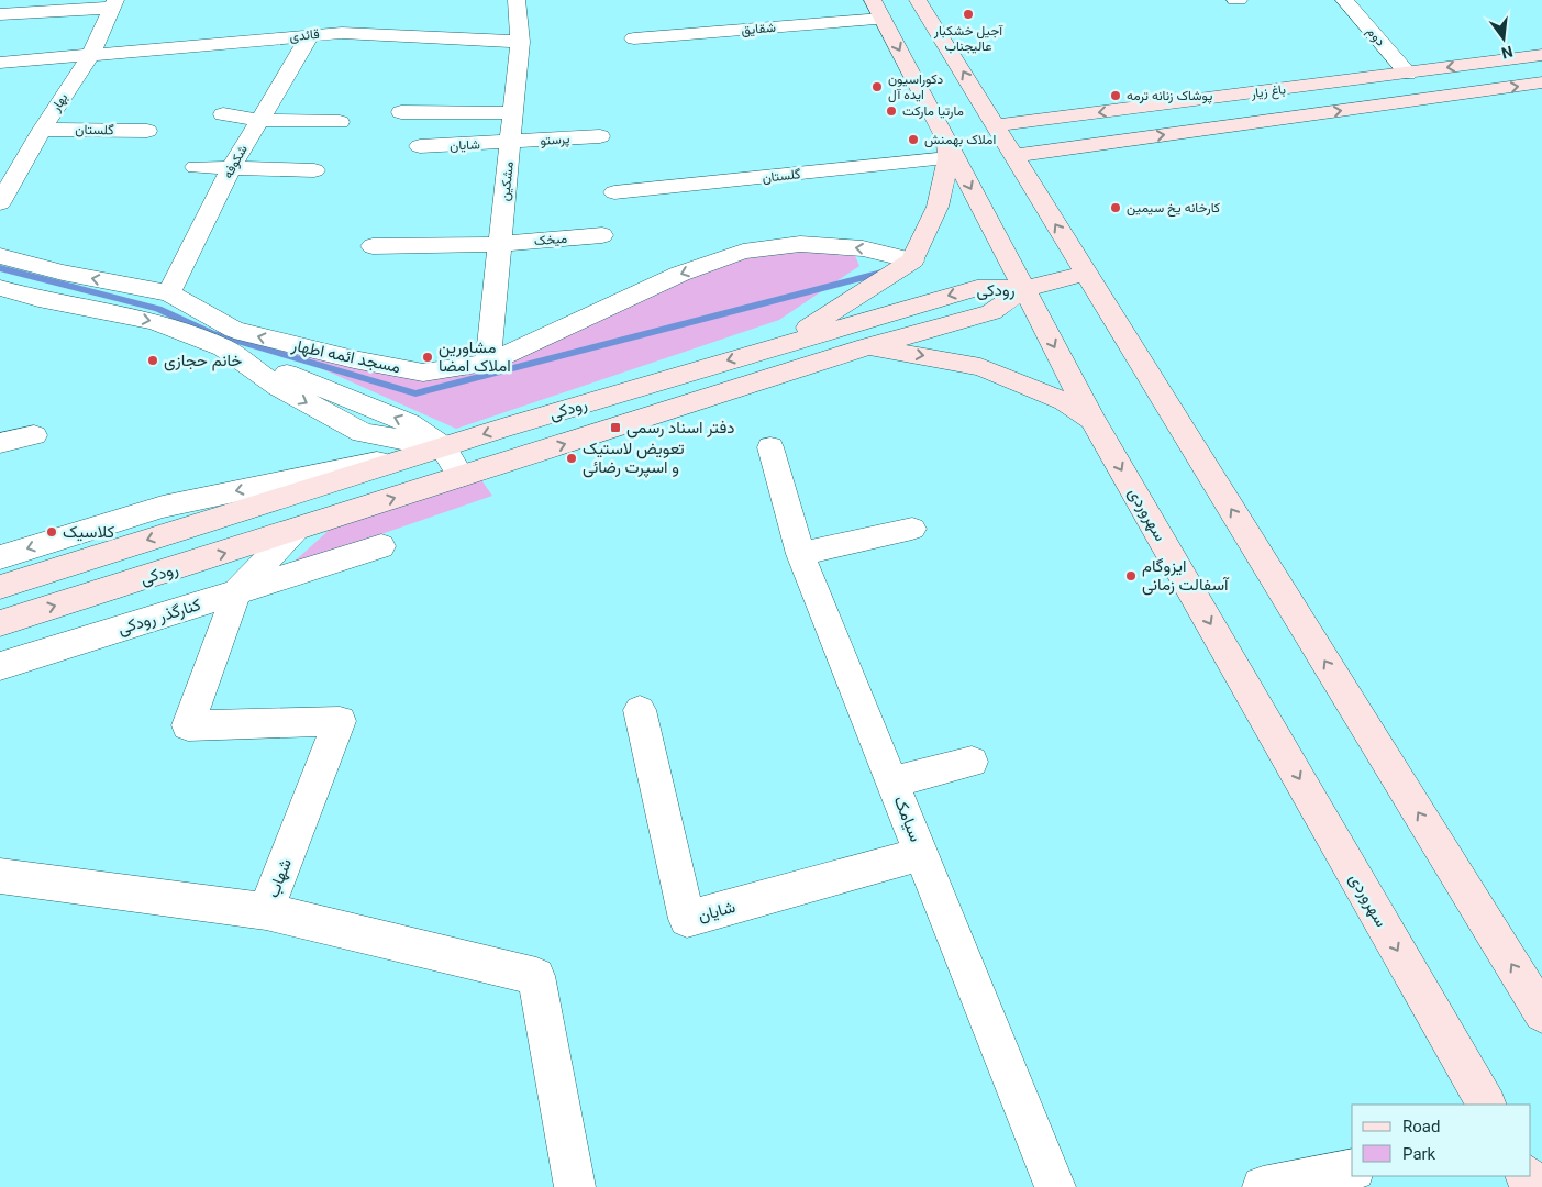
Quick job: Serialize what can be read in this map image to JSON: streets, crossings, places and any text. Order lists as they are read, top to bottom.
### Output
{
  "streets": {
    "main road": ["باغ زیار", "رودکی", "سهروردی"],
    "street": [
      "شقایق",
      "قائدی",
      "دوم",
      "بهار",
      "گلستان",
      "پرستو",
      "شایان",
      "شکوفه",
      "مشکین",
      "میخک",
      "مسجد ائمه اطهار",
      "کنارگذر رودکی",
      "سیامک",
      "شهاب"
    ]
  },
  "crossings": [
    ["شقایق", "سهروردی"],
    ["قائدی", "بهار"],
    ["قائدی", "شکوفه"],
    ["قائدی", "مشکین"],
    ["دوم", "باغ زیار"],
    ["بهار", "گلستان"],
    ["گلستان", "سهروردی"],
    ["پرستو", "شایان"],
    ["پرستو", "مشکین"],
    ["شایان", "مشکین"],
    ["شایان", "سیامک"],
    ["شکوفه", "مسجد ائمه اطهار"],
    ["مشکین", "میخک"],
    ["مشکین", "مسجد ائمه اطهار"],
    ["رودکی", "مسجد ائمه اطهار"],
    ["رودکی", "سهروردی"],
    ["رودکی", "کنارگذر رودکی"],
    ["کنارگذر رودکی", "شهاب"]
  ],
  "places": {
    "other": [
      "آجیل خشکبار عالیجناب",
      "دکوراسیون ایده آل",
      "پوشاک زنانه ترمه",
      "مارتیا مارکت",
      "املاک بهمنش",
      "کارخانه یخ سیمین",
      "مشاورین املاک امضا",
      "خانم حجازی",
      "تعویض لاستیک و اسپرت رضائی",
      "کلاسیک",
      "ایزوگام آسفالت زمانی"
    ],
    "transit": ["دفتر اسناد رسمی"]
  },
  "legend": ["Road", "Park"],
  "north": "bottom"
}
